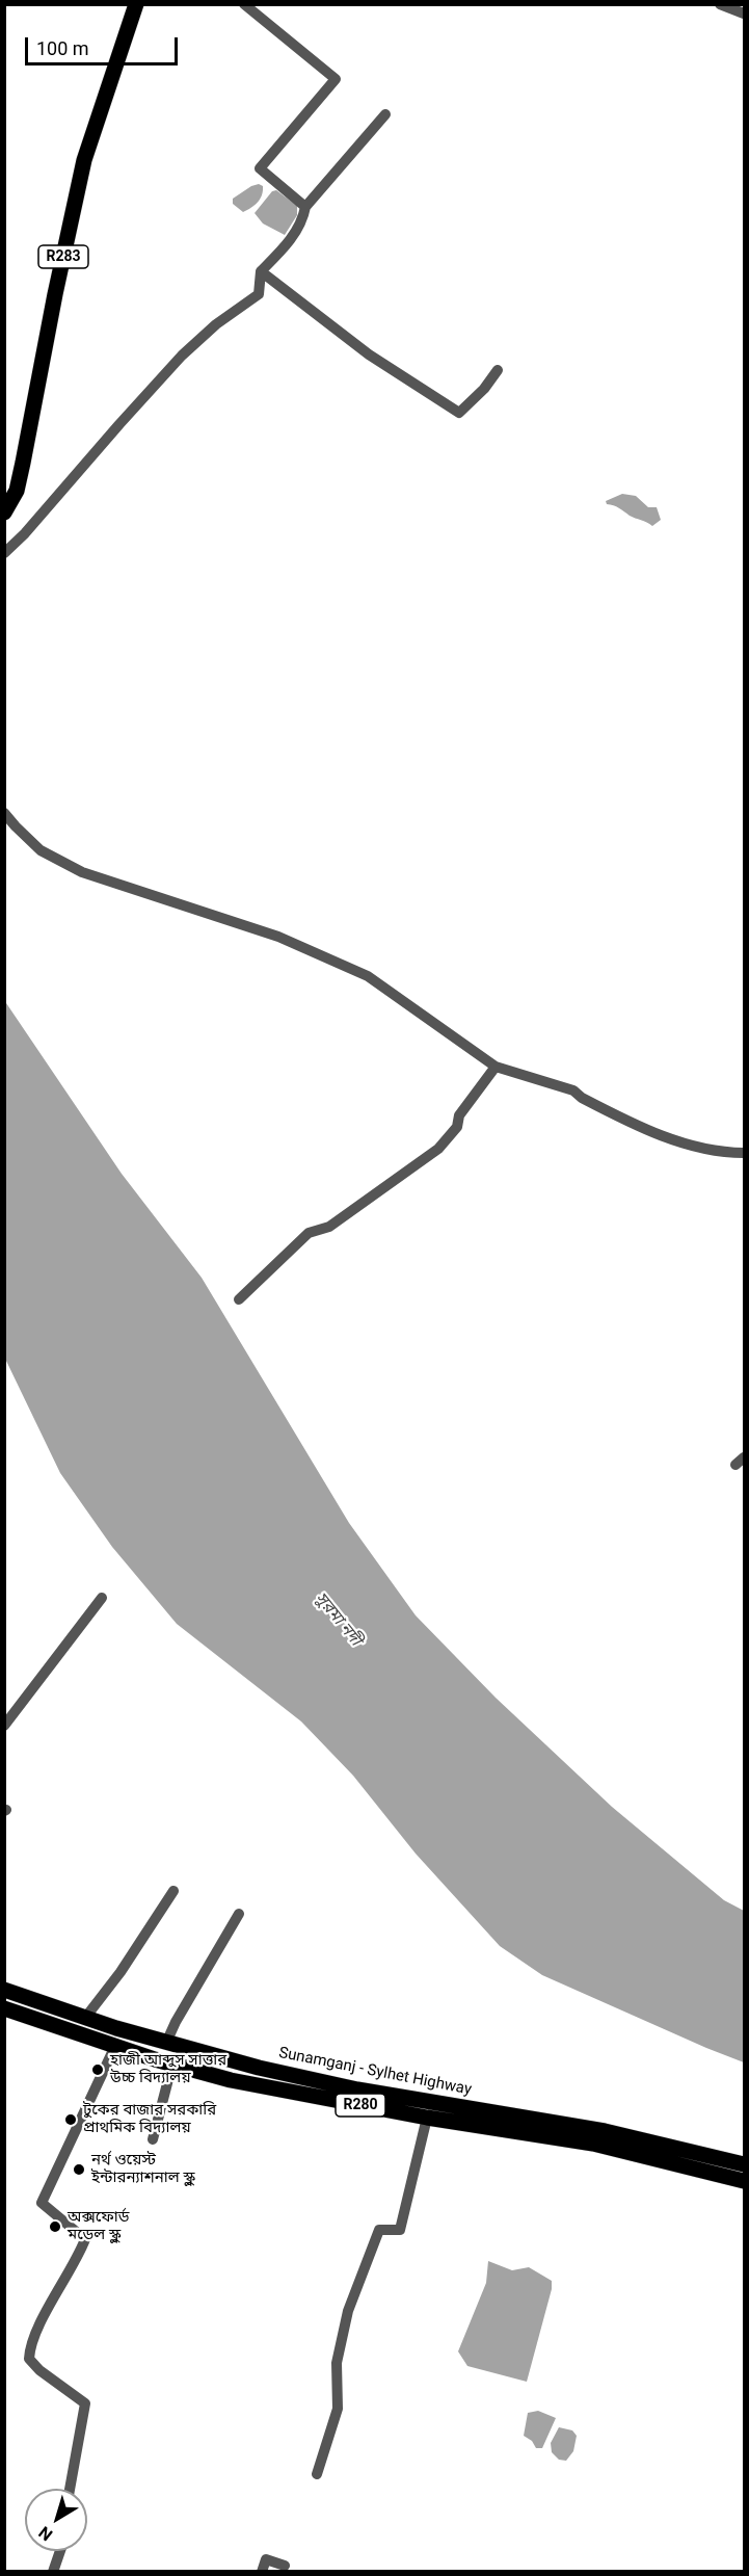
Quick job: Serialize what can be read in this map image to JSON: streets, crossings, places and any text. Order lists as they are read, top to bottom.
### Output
{
  "streets": {
    "main road": ["R283", "Sunamganj - Sylhet Highway", "R280"]
  },
  "water": ["সুরমা নদী"],
  "places": [
    "হাজী আব্দুস সাত্তার উচ্চ বিদ্যালয়",
    "টুকের বাজার সরকারি প্রাথমিক বিদ্যালয়",
    "নর্থ ওয়েস্ট ইন্টারন্যাশনাল স্কুল",
    "অক্সফোর্ড মডেল স্কুল"
  ],
  "scale_bar": "100 m",
  "north": "bottom left"
}
